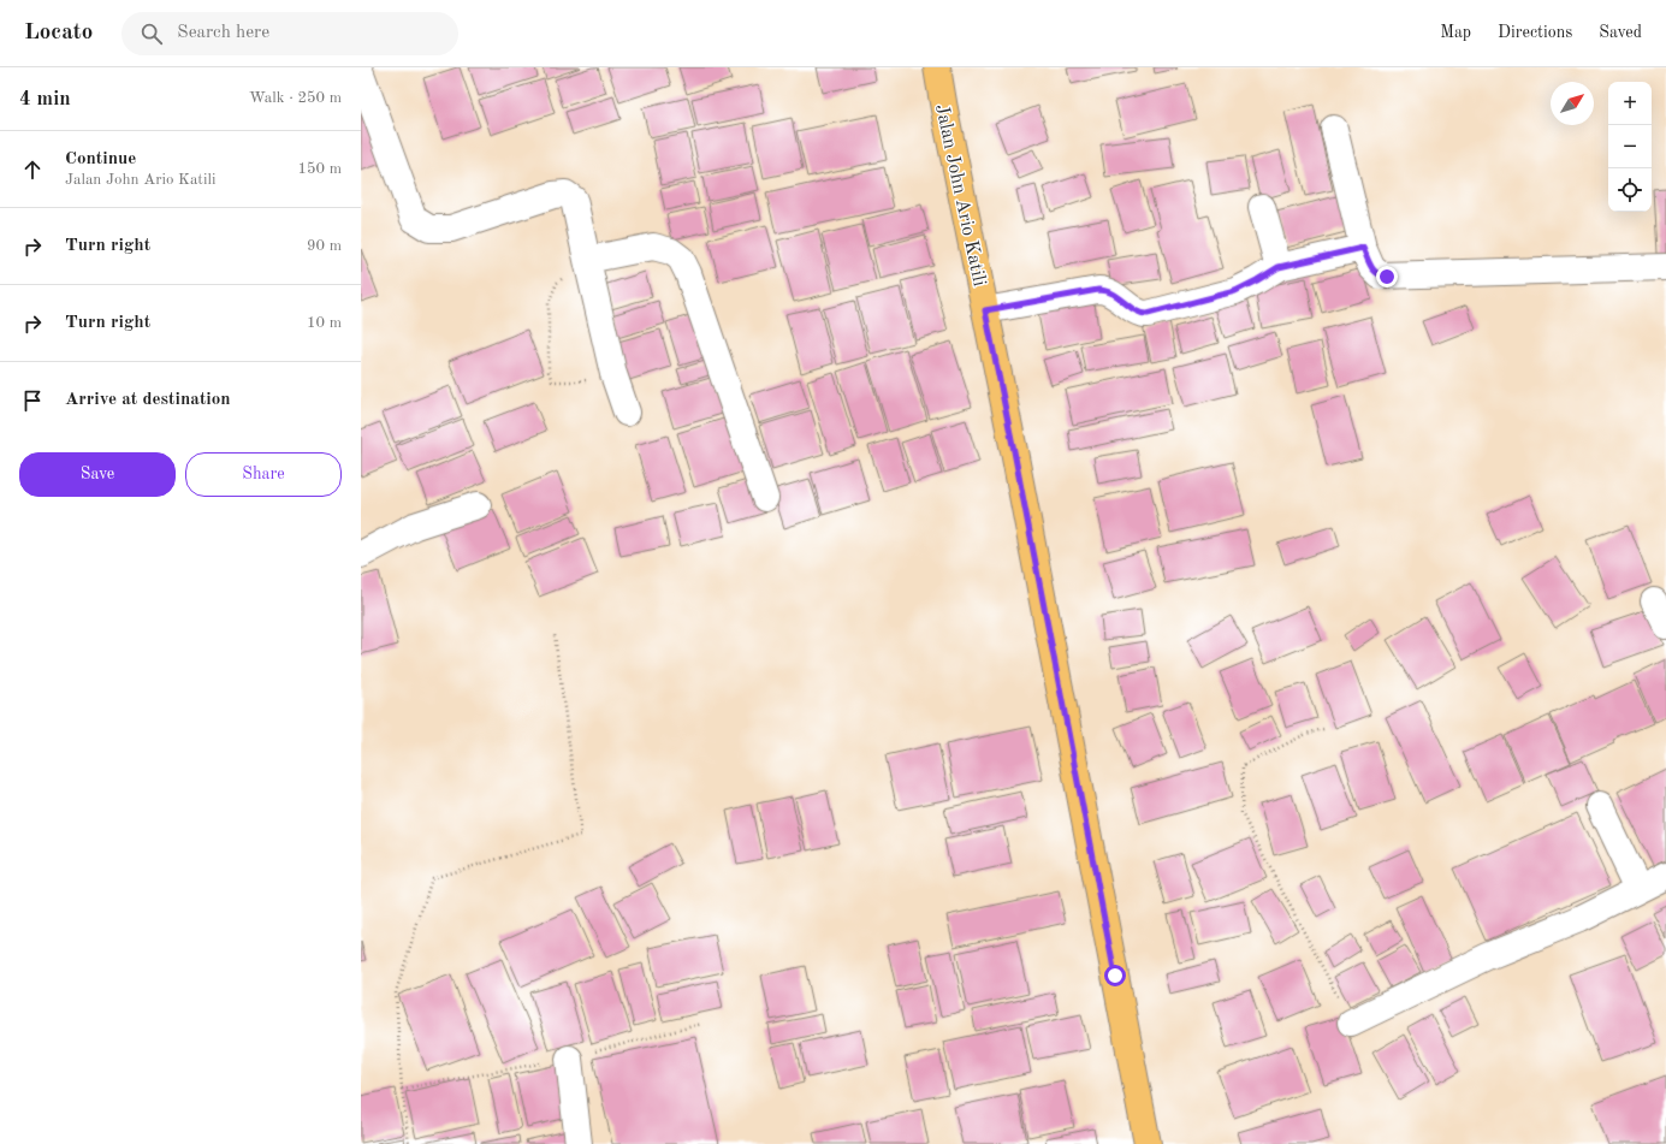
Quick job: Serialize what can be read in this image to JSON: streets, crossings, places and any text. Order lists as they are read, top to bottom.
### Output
{
  "streets": {
    "main road": ["Jalan John Ario Katili"]
  },
  "north": "top right",
  "page": {
    "header": "Locato",
    "search": "Search here",
    "nav": ["Map", "Directions", "Saved"],
    "heading": ["4 min", "Walk · 250 m"],
    "map_buttons": ["+", "−"],
    "list": [
      ["Continue", "Jalan John Ario Katili", "150 m"],
      ["Turn right", "90 m"],
      ["Turn right", "10 m"],
      "Arrive at destination"
    ],
    "buttons": ["Save", "Share"]
  }
}
